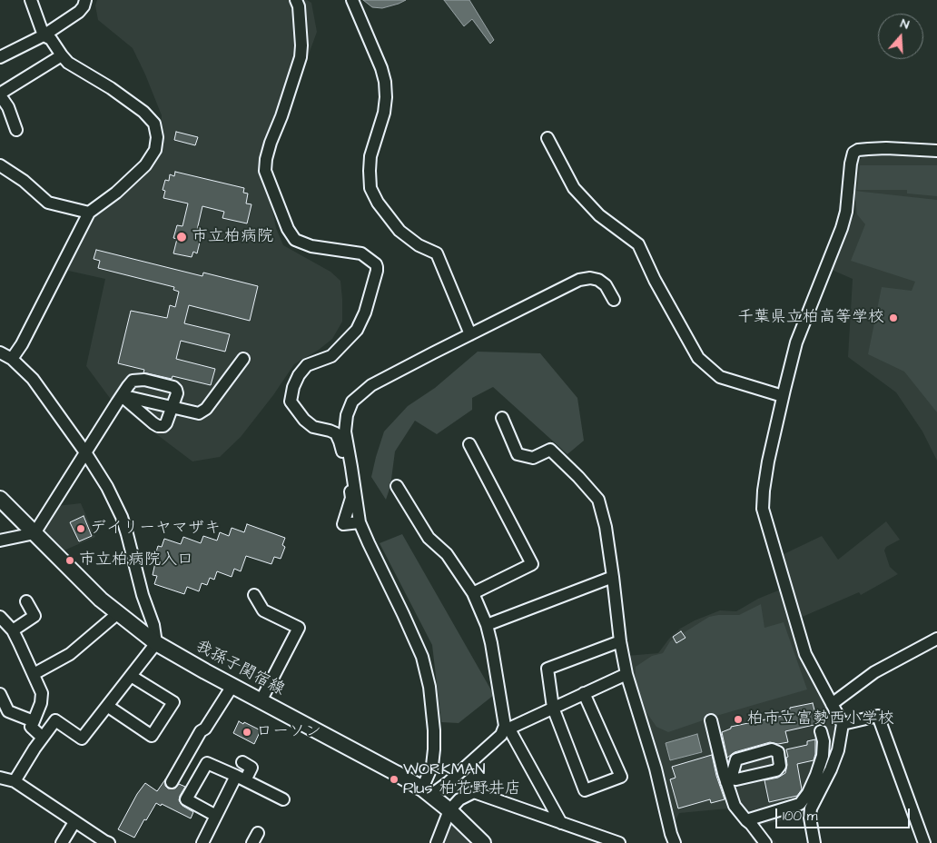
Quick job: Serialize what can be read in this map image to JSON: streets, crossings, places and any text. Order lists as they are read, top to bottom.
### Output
{
  "streets": {
    "main road": ["我孫子関宿線"]
  },
  "places": [
    "市立柏病院",
    "千葉県立柏高等学校",
    "デイリーヤマザキ",
    "市立柏病院入口",
    "柏市立富勢西小学校",
    "ローソン",
    "WORKMAN Plus 柏花野井店"
  ],
  "scale_bar": "100 m",
  "north": "top"
}
